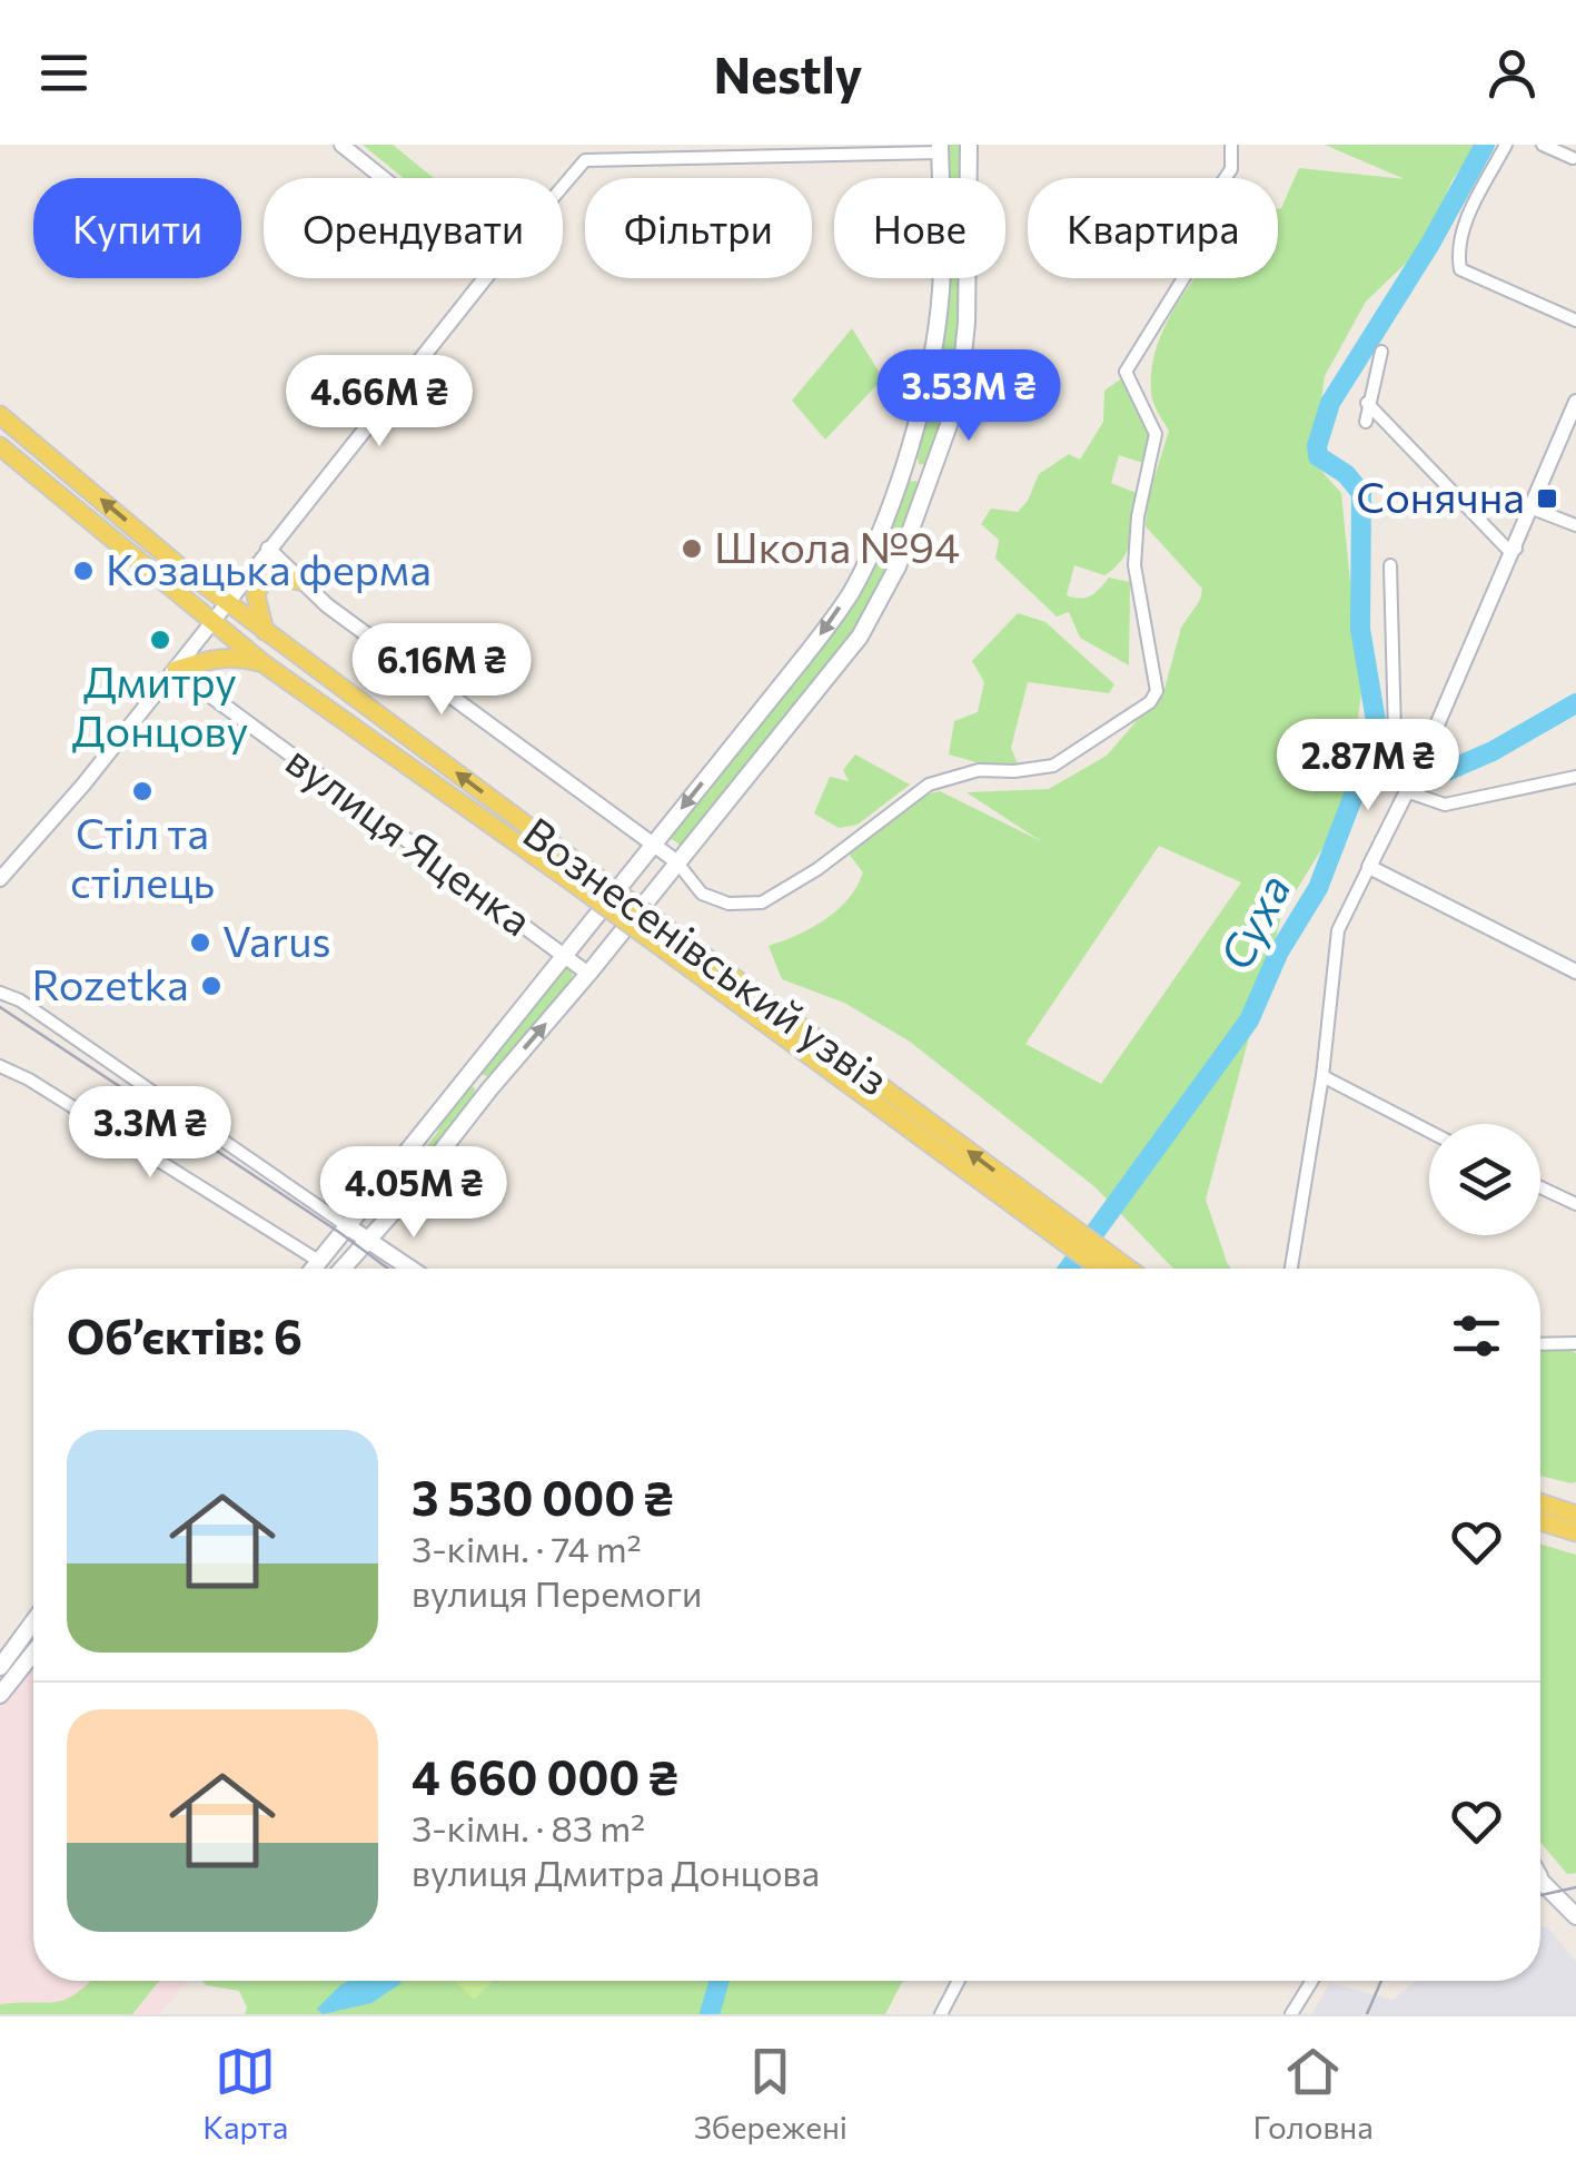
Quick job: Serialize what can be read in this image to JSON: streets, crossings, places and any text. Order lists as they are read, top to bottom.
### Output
{
  "streets": {
    "main road": ["Вознесенівський узвіз"],
    "street": ["вулиця Яценка"]
  },
  "water": ["Суха"],
  "places": {
    "transit": ["Сонячна"],
    "other": [
      "Школа №94",
      "Козацька ферма",
      "Дмитру Донцову",
      "Стіл та стілець",
      "Varus",
      "Rozetka"
    ]
  },
  "page": {
    "header": "Nestly",
    "chip": [
      "Купити",
      "Орендувати",
      "Фільтри",
      "Нове",
      "Квартира"
    ],
    "price": [
      "3.53M ₴",
      "4.66M ₴",
      "6.16M ₴",
      "2.87M ₴",
      "3.3M ₴",
      "4.05M ₴"
    ],
    "heading": "Об’єктів: 6",
    "list": [
      {
        "name": "3 530 000 ₴",
        "note": "3-кімн. · 74 m² · вулиця Перемоги"
      },
      {
        "name": "4 660 000 ₴",
        "note": "3-кімн. · 83 m² · вулиця Дмитра Донцова"
      }
    ],
    "tabs": ["Карта", "Збережені", "Головна"]
  }
}
